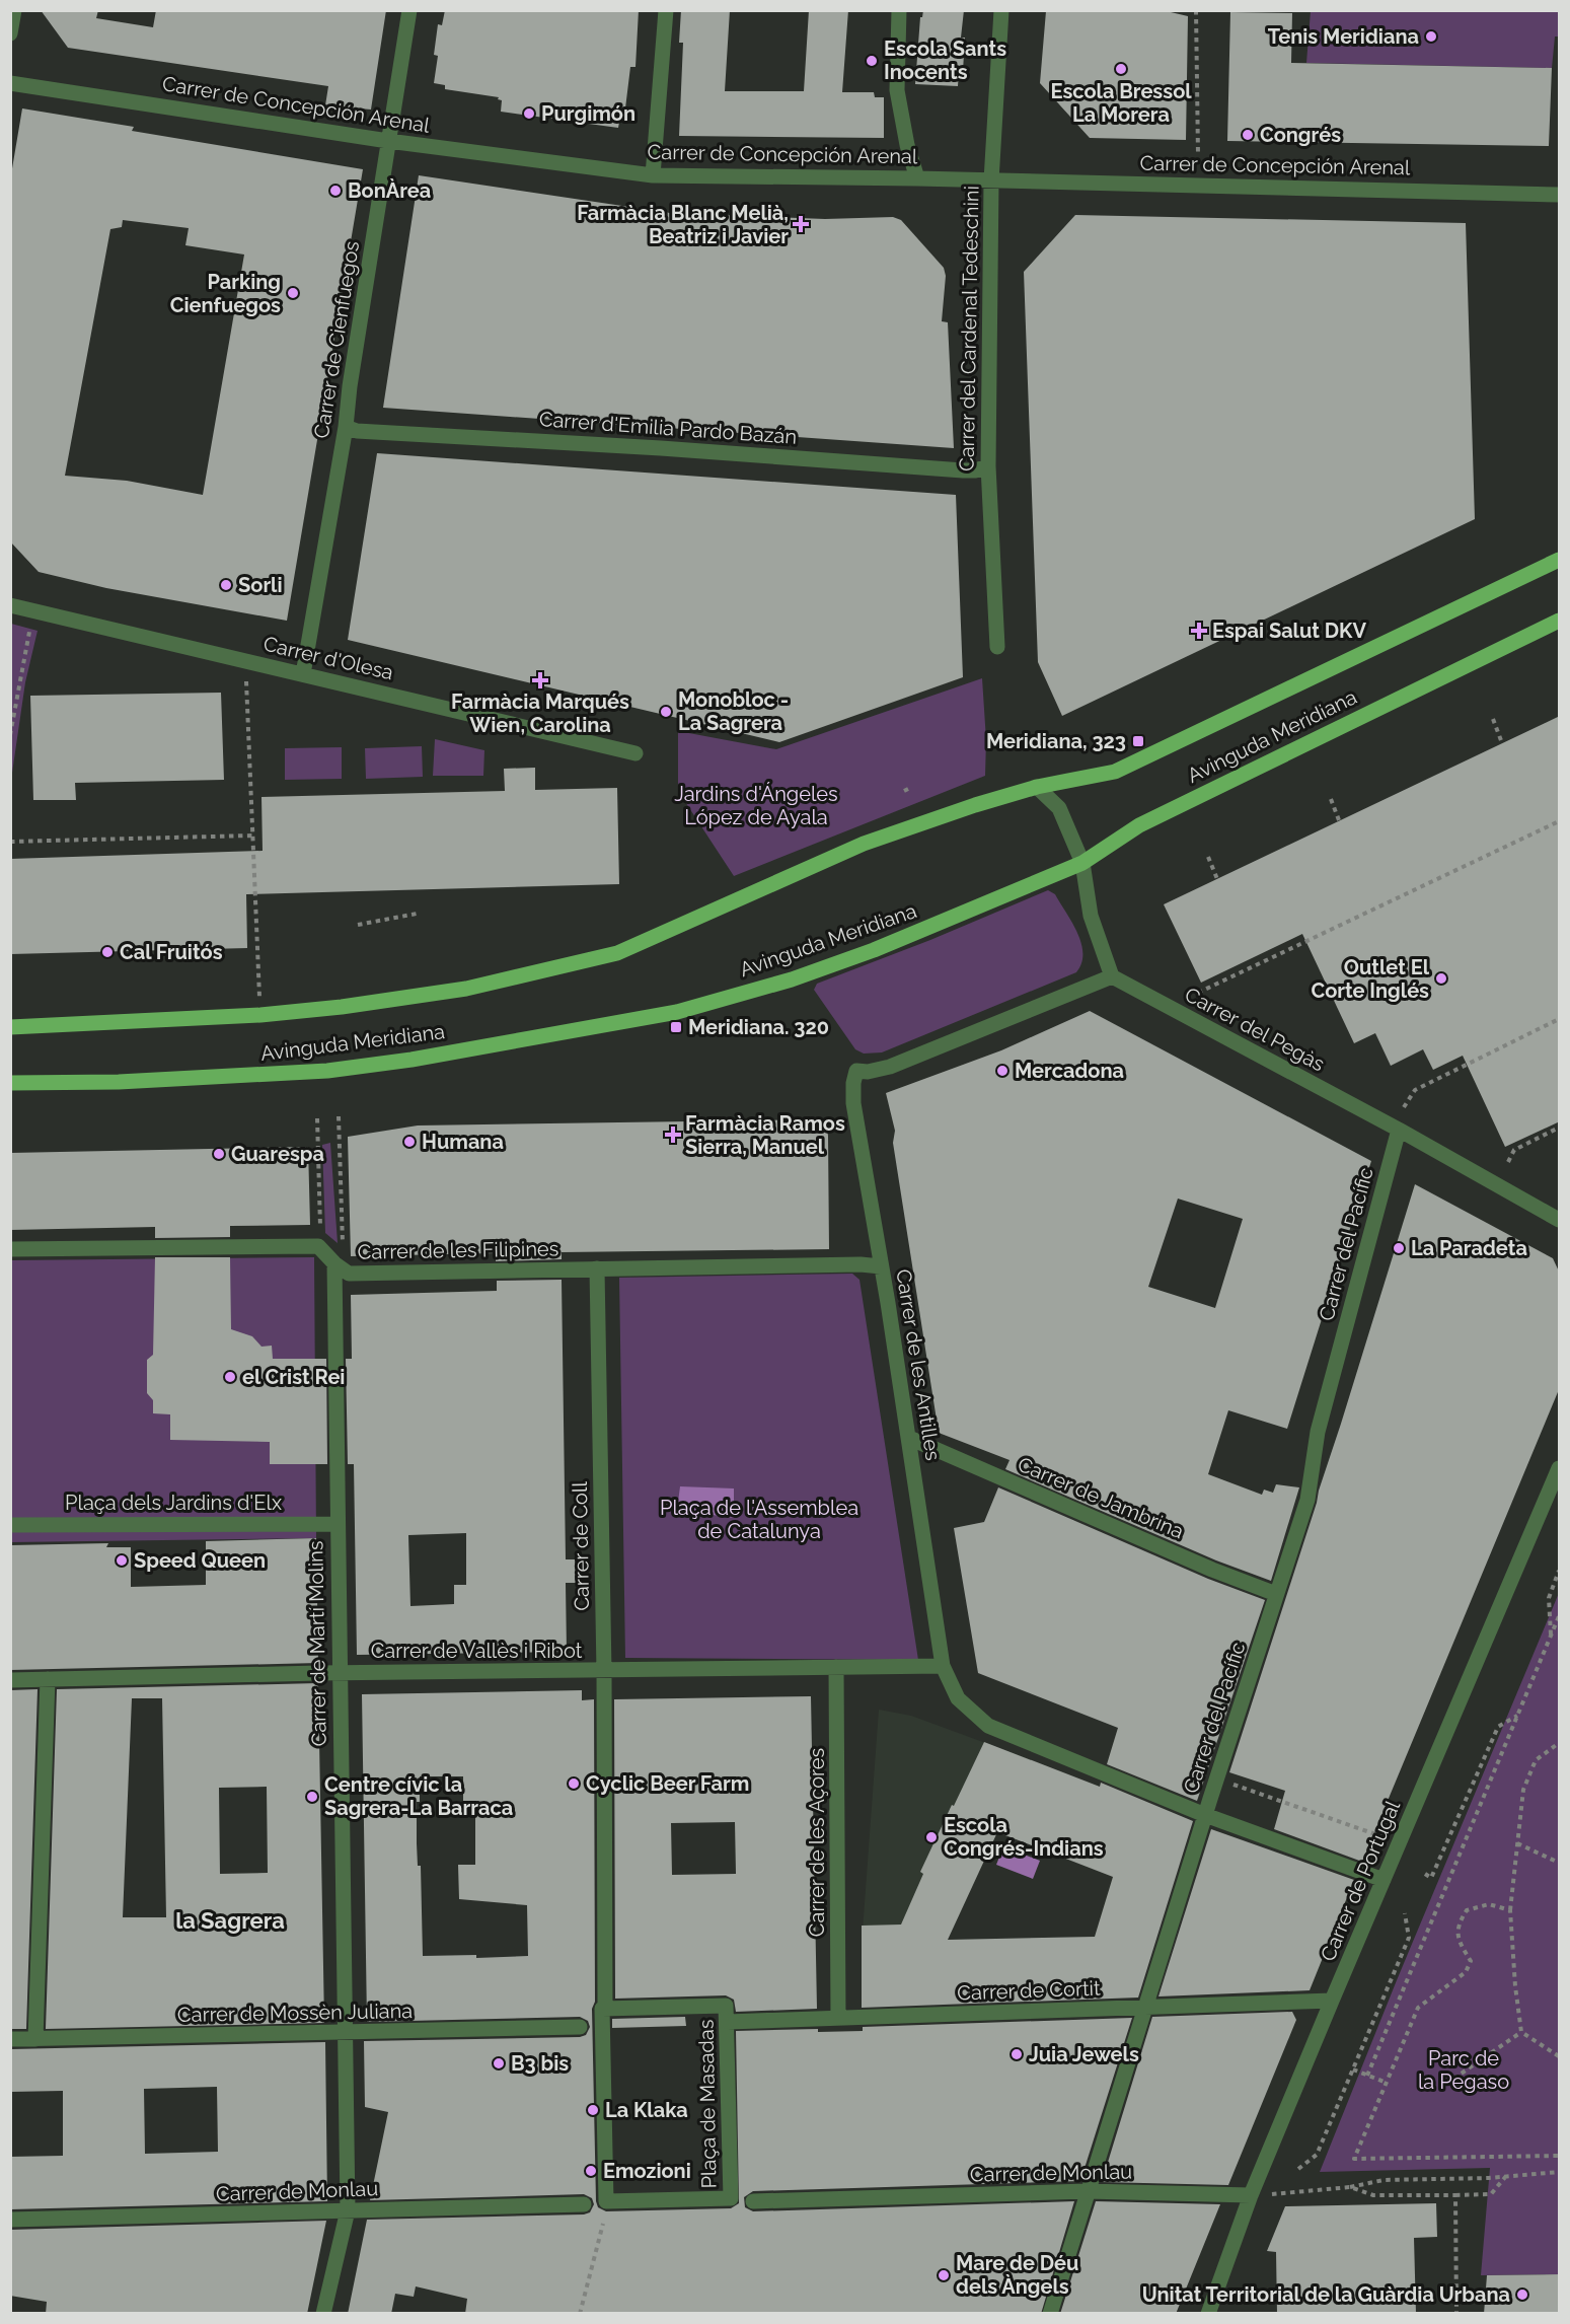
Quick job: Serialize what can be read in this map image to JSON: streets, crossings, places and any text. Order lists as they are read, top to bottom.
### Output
{
  "streets": {
    "main road": ["Avinguda Meridiana"],
    "street": [
      "Carrer de Concepción Arenal",
      "Carrer del Cardenal Tedeschini",
      "Carrer de Cienfuegos",
      "Carrer d'Emilia Pardo Bazán",
      "Carrer d'Olesa",
      "Carrer del Pegàs",
      "Carrer del Pacífic",
      "Carrer de les Filipines",
      "Carrer de les Antilles",
      "Carrer de Jambrina",
      "Plaça dels Jardins d'Elx",
      "Carrer de Coll",
      "Carrer de Martí Molins",
      "Carrer de Vallès i Ribot",
      "Carrer de les Açores",
      "Carrer de Portugal",
      "Carrer de Cortit",
      "Carrer de Mossèn Juliana",
      "Plaça de Masadas",
      "Carrer de Monlau"
    ]
  },
  "crossings": [
    ["Carrer de Concepción Arenal", "Carrer del Cardenal Tedeschini"],
    ["Carrer de Concepción Arenal", "Carrer de Cienfuegos"],
    ["Carrer del Cardenal Tedeschini", "Carrer d'Emilia Pardo Bazán"],
    ["Carrer de Cienfuegos", "Carrer d'Emilia Pardo Bazán"],
    ["Carrer de Cienfuegos", "Carrer d'Olesa"],
    ["Carrer del Pegàs", "Carrer del Pacífic"],
    ["Carrer del Pegàs", "Carrer de les Antilles"],
    ["Carrer del Pacífic", "Carrer de les Antilles"],
    ["Carrer del Pacífic", "Carrer de Jambrina"],
    ["Carrer del Pacífic", "Carrer de Cortit"],
    ["Carrer del Pacífic", "Carrer de Monlau"],
    ["Carrer de les Filipines", "Carrer de les Antilles"],
    ["Carrer de les Filipines", "Carrer de Coll"],
    ["Carrer de les Filipines", "Carrer de Martí Molins"],
    ["Carrer de les Antilles", "Carrer de Jambrina"],
    ["Carrer de les Antilles", "Carrer de Vallès i Ribot"],
    ["Carrer de les Antilles", "Carrer de Portugal"],
    ["Plaça dels Jardins d'Elx", "Carrer de Martí Molins"],
    ["Carrer de Coll", "Carrer de Vallès i Ribot"],
    ["Carrer de Martí Molins", "Carrer de Vallès i Ribot"],
    ["Carrer de Martí Molins", "Carrer de Mossèn Juliana"],
    ["Carrer de Martí Molins", "Carrer de Monlau"],
    ["Carrer de Vallès i Ribot", "Carrer de les Açores"],
    ["Carrer de les Açores", "Carrer de Cortit"],
    ["Carrer de Portugal", "Carrer de Cortit"],
    ["Carrer de Portugal", "Carrer de Monlau"],
    ["Carrer de Cortit", "Plaça de Masadas"]
  ],
  "districts": ["la Sagrera"],
  "parks": ["Jardins d'Ángeles López de Ayala", "Plaça de l'Assemblea de Catalunya", "Parc de la Pegaso"],
  "places": {
    "other": [
      "Tenis Meridiana",
      "Escola Sants Inocents",
      "Escola Bressol La Morera",
      "Purgimón",
      "Congrés",
      "BonÀrea",
      "Parking Cienfuegos",
      "Sorli",
      "Monobloc - La Sagrera",
      "Cal Fruitós",
      "Outlet El Corte Inglés",
      "Mercadona",
      "Humana",
      "Guarespa",
      "La Paradeta",
      "el Crist Rei",
      "Speed Queen",
      "Cyclic Beer Farm",
      "Centre cívic la Sagrera-La Barraca",
      "Escola Congrés-Indians",
      "Juia Jewels",
      "B3 bis",
      "La Klaka",
      "Emozioni",
      "Mare de Déu dels Àngels",
      "Unitat Territorial de la Guàrdia Urbana"
    ],
    "health": [
      "Farmàcia Blanc Melià, Beatriz i Javier",
      "Espai Salut DKV",
      "Farmàcia Marqués Wien, Carolina",
      "Farmàcia Ramos Sierra, Manuel"
    ],
    "transit": ["Meridiana, 323", "Meridiana. 320"]
  }
}
